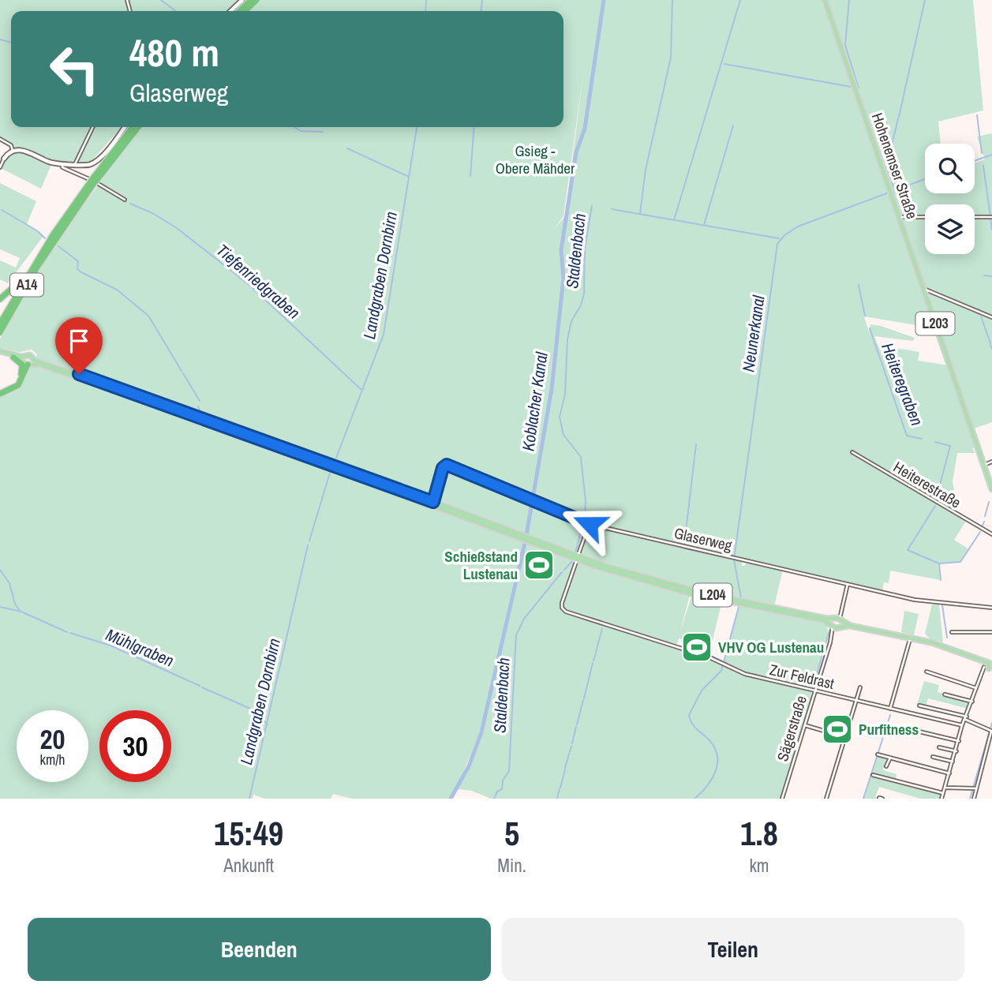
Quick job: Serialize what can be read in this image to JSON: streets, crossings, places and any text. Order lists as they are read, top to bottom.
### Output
{
  "streets": {
    "highway": ["A14"],
    "main road": ["Hohenemser Straße", "L203", "L204"],
    "street": [
      "Heiterestraße",
      "Glaserweg",
      "Zur Feldrast",
      "Sägerstraße"
    ]
  },
  "crossings": [
    ["Glaserweg", "L204"],
    ["Glaserweg", "Sägerstraße"],
    ["L204", "Sägerstraße"],
    ["Zur Feldrast", "Sägerstraße"]
  ],
  "water": [
    "Staldenbach",
    "Landgraben Dornbirn",
    "Tiefenriedgraben",
    "Neunerkanal",
    "Heiteregraben",
    "Koblacher Kanal",
    "Mühlgraben"
  ],
  "parks": ["Gsieg - Obere Mähder"],
  "places": {
    "sports": ["Schießstand Lustenau", "VHV OG Lustenau", "Purfitness"]
  },
  "page": {
    "turn": ["480 m", "Glaserweg"],
    "speed": "20 km/h",
    "limit": "30",
    "eta": [
      "15:49",
      "Ankunft",
      "5",
      "Min.",
      "1.8",
      "km"
    ],
    "buttons": ["Beenden", "Teilen"]
  }
}
